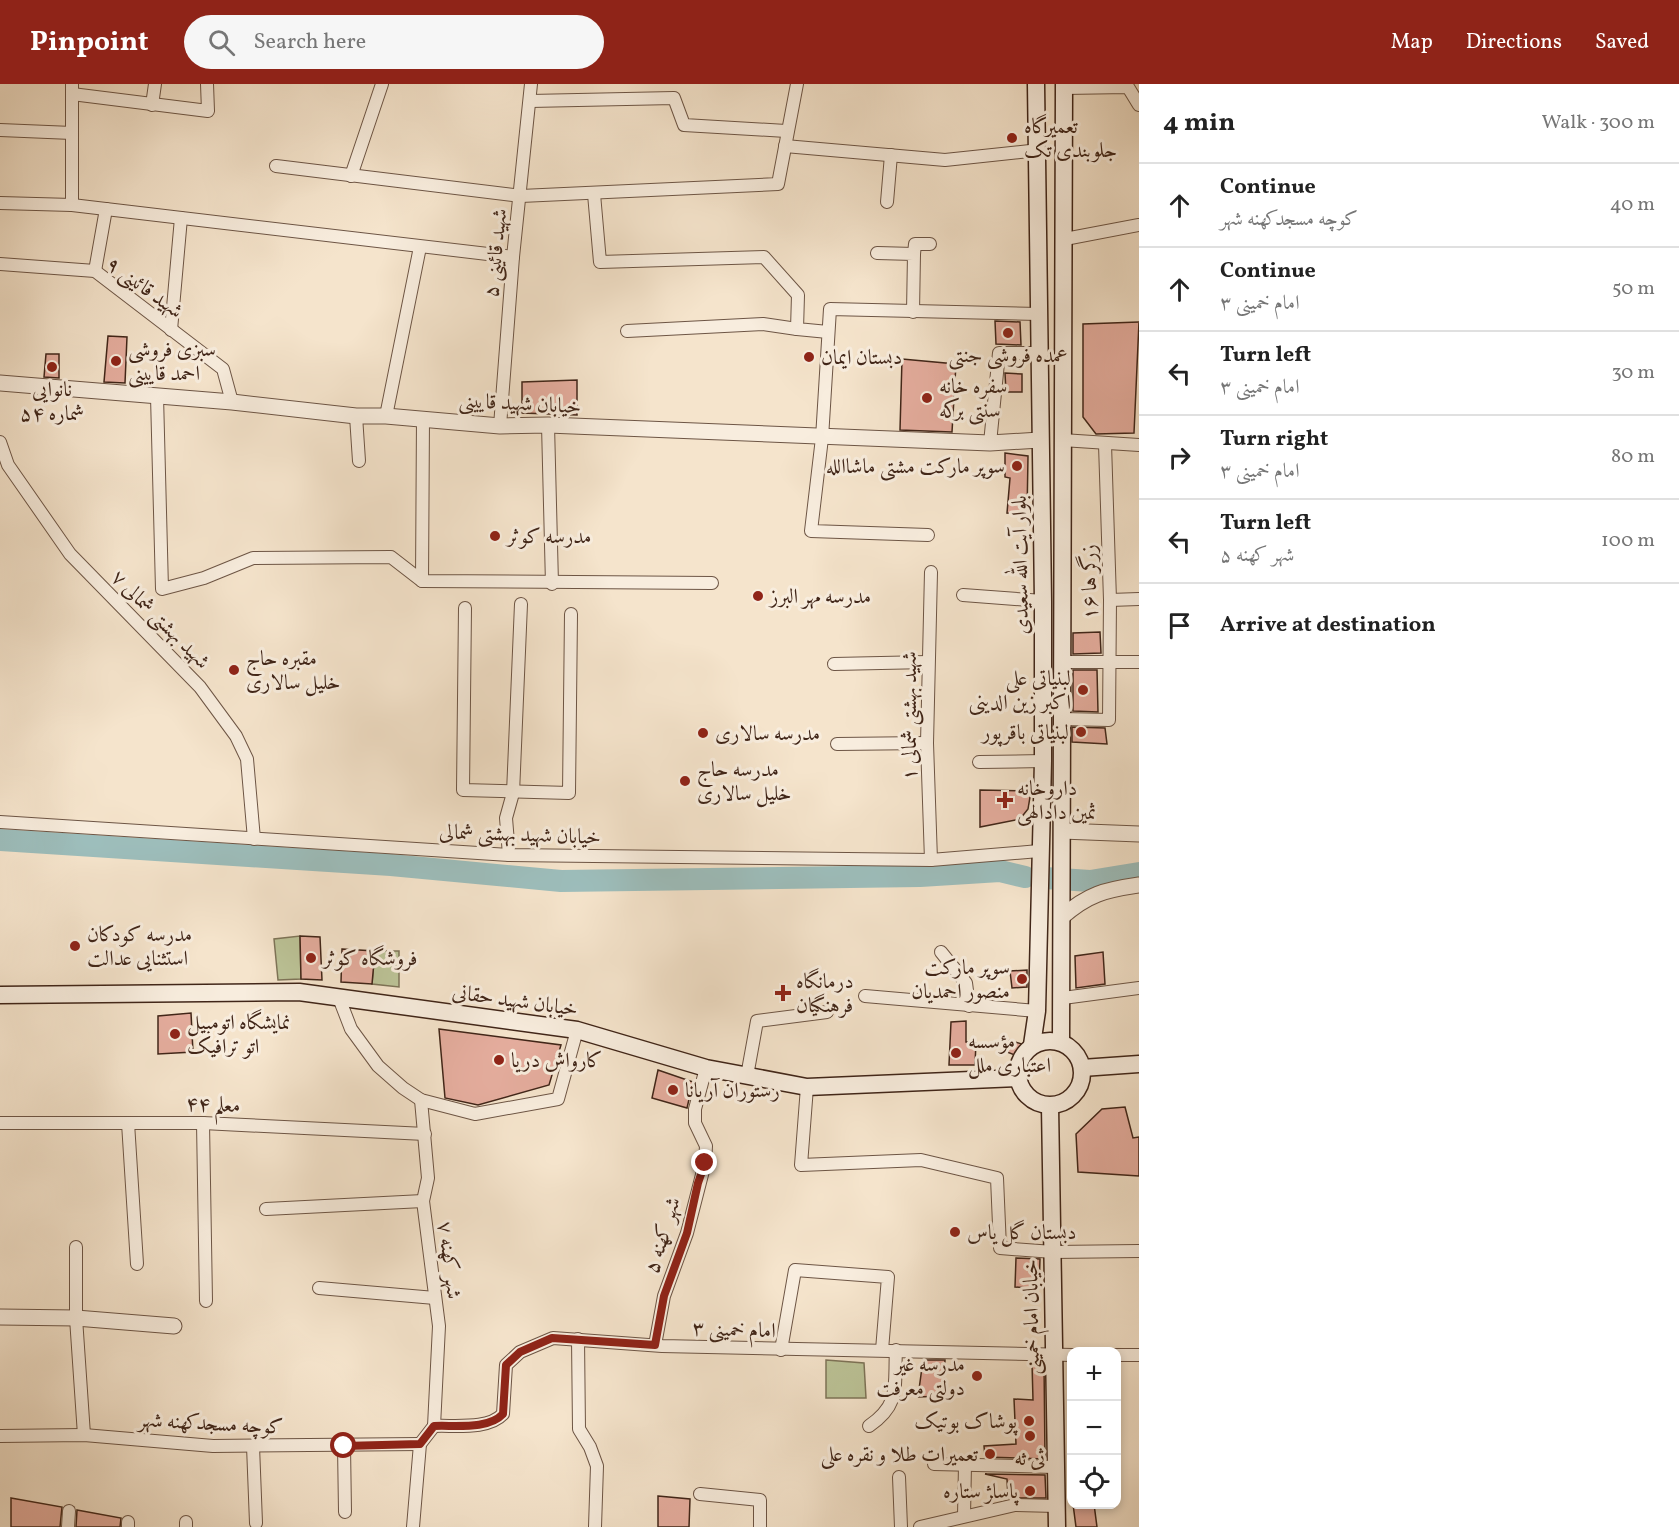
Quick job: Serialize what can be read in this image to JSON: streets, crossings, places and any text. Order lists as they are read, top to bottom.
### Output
{
  "streets": {
    "main road": ["بلوار آیت الله سعیدی", "خیابان شهید حقانی", "خیابان امام خمینی"],
    "street": [
      "شهید قائینی ۵",
      "شهید قائینی ۹",
      "خیابان شهید قایینی",
      "زرگر ها ۱۶",
      "شهید بهشتی شمالی ۷",
      "شهید بهشتی شمالی ۱",
      "خیابان شهید بهشتی شمالی",
      "معلم ۴۴",
      "شهر کهنه ۵",
      "شهر کهنه ۷",
      "امام خمینی ۳",
      "کوچه مسجدکهنه شهر"
    ]
  },
  "crossings": [
    ["شهید قائینی ۵", "خیابان شهید قایینی"],
    ["شهید قائینی ۹", "خیابان شهید قایینی"],
    ["خیابان شهید قایینی", "بلوار آیت الله سعیدی"],
    ["بلوار آیت الله سعیدی", "زرگر ها ۱۶"],
    ["بلوار آیت الله سعیدی", "خیابان شهید بهشتی شمالی"],
    ["بلوار آیت الله سعیدی", "خیابان شهید حقانی"],
    ["بلوار آیت الله سعیدی", "خیابان امام خمینی"],
    ["شهید بهشتی شمالی ۷", "خیابان شهید بهشتی شمالی"],
    ["شهید بهشتی شمالی ۱", "خیابان شهید بهشتی شمالی"],
    ["خیابان شهید حقانی", "شهر کهنه ۵"],
    ["خیابان شهید حقانی", "خیابان امام خمینی"],
    ["معلم ۴۴", "شهر کهنه ۷"],
    ["شهر کهنه ۵", "امام خمینی ۳"],
    ["شهر کهنه ۷", "امام خمینی ۳"],
    ["خیابان امام خمینی", "امام خمینی ۳"]
  ],
  "places": {
    "other": [
      "تعمیرگاه جلوبندی تک",
      "عمده فروشی جنتی",
      "دبستان ایمان",
      "سبزی فروشی احمد قایینی",
      "نانوایی شماره ۵۴",
      "سفره خانه سنتی برکه",
      "سوپر مارکت مشتی ماشاالله",
      "مدرسه کوثر",
      "مدرسه مهر البرز",
      "مقبره حاج خلیل سالاری",
      "لبنیاتی علی اکبر زین الدینی",
      "لبنیاتی باقرپور",
      "مدرسه سالاری",
      "مدرسه حاج خلیل سالاری",
      "مدرسه کودکان استثنایی عدالت",
      "فروشگاه کوثر",
      "سوپر مارکت منصور احمدیان",
      "نمایشگاه اتومبیل اتو ترافیک",
      "مؤسسه اعتباری ملل",
      "کارواش دریا",
      "رستوران آریانا",
      "دبستان گل یاس",
      "مدرسه غیر دولتی معرفت",
      "پوشاک بوتیک",
      "ثی ثه",
      "تعمیرات طلا و نقره علی",
      "پاسا‍‍‍ژ ستاره"
    ],
    "health": ["داروخانه ثمین دادالهی", "درمانگاه فرهنگیان"]
  },
  "page": {
    "header": "Pinpoint",
    "search": "Search here",
    "nav": ["Map", "Directions", "Saved"],
    "heading": ["4 min", "Walk · 300 m"],
    "list": [
      ["Continue", "کوچه مسجدکهنه شهر", "40 m"],
      ["Continue", "امام خمینی ۳", "50 m"],
      ["Turn left", "امام خمینی ۳", "30 m"],
      ["Turn right", "امام خمینی ۳", "80 m"],
      ["Turn left", "شهر کهنه ۵", "100 m"],
      "Arrive at destination"
    ],
    "map_buttons": ["+", "−"]
  }
}
